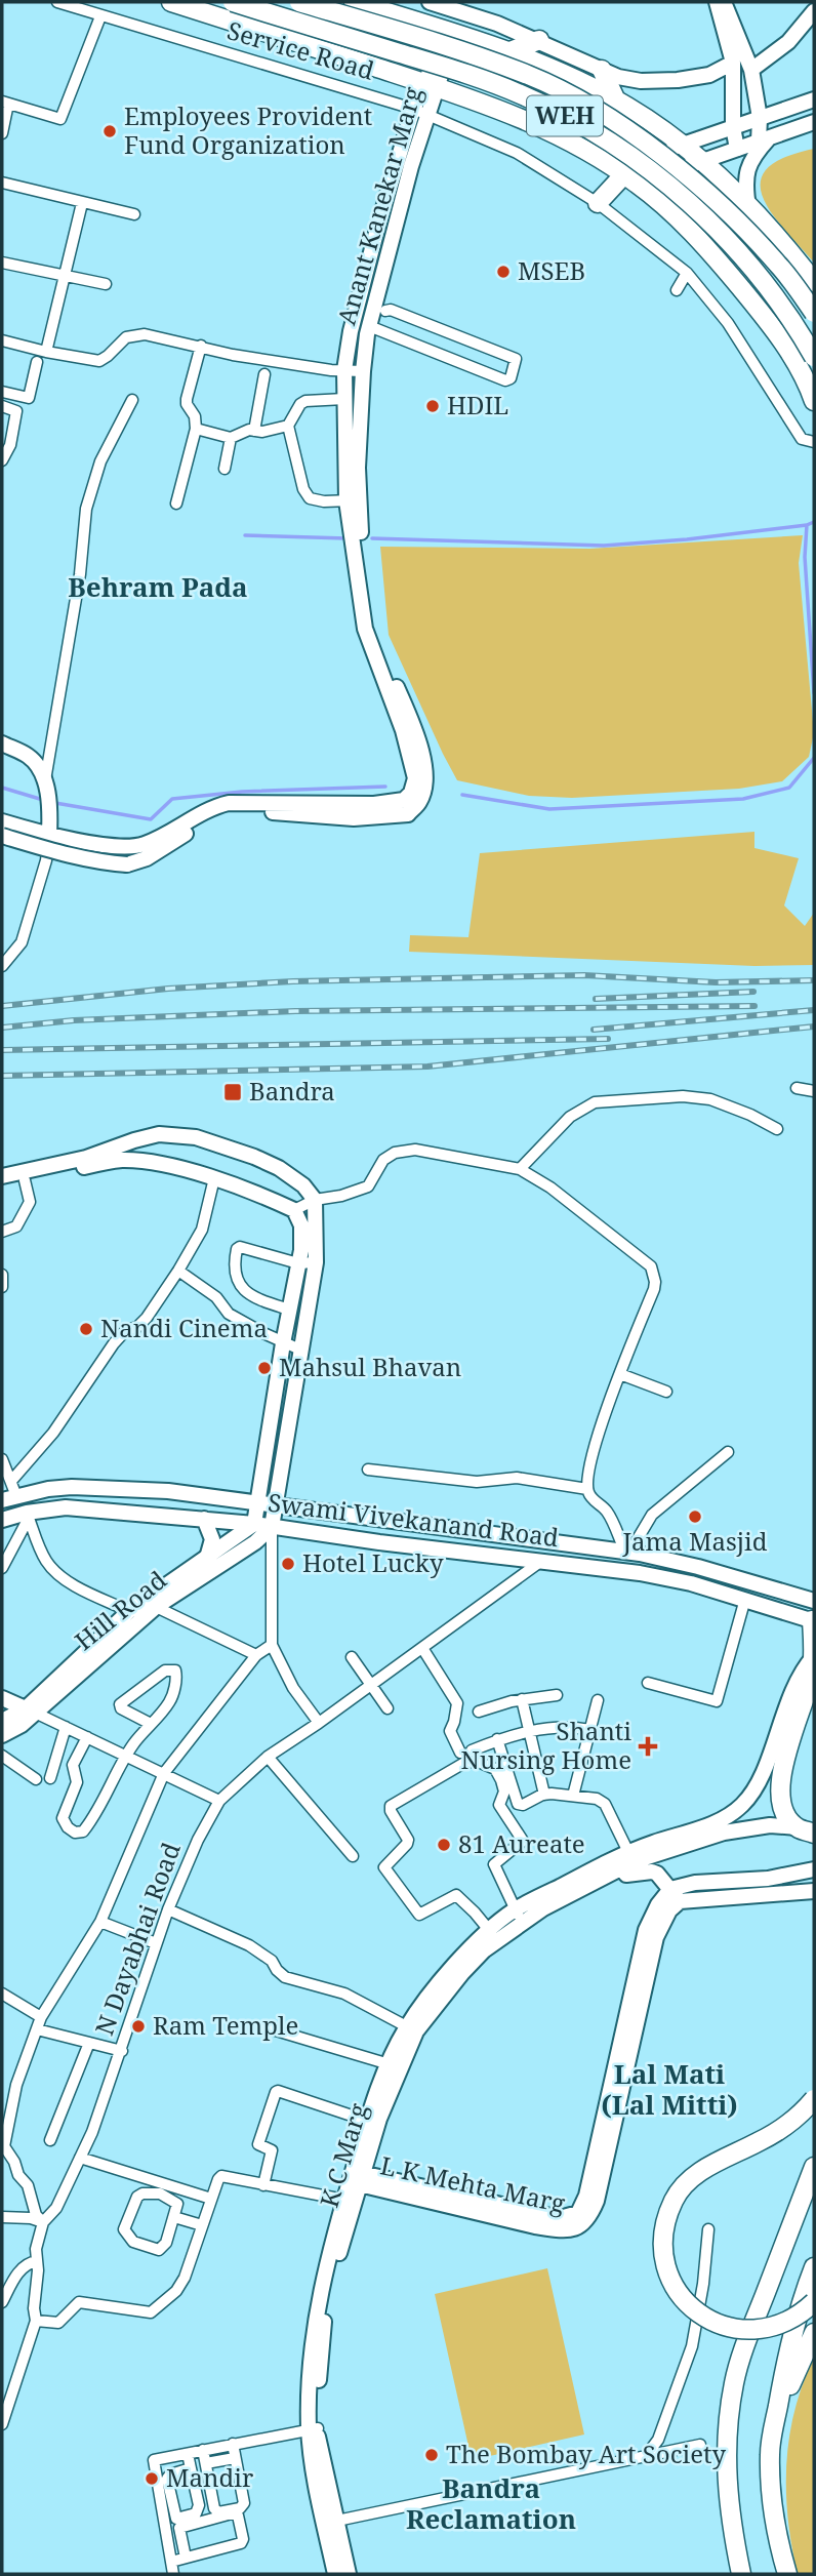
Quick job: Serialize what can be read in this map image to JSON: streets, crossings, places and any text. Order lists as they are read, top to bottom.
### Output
{
  "streets": {
    "highway": ["WEH"],
    "main road": [
      "Anant Kanekar Marg",
      "Swami Vivekanand Road",
      "Hill Road",
      "K C Marg",
      "L K Mehta Marg"
    ],
    "street": ["Service Road", "N Dayabhai Road"]
  },
  "crossings": [
    ["Service Road", "Anant Kanekar Marg"],
    ["Swami Vivekanand Road", "Hill Road"],
    ["Swami Vivekanand Road", "N Dayabhai Road"],
    ["K C Marg", "L K Mehta Marg"]
  ],
  "districts": ["Behram Pada", "Lal Mati (Lal Mitti)", "Bandra Reclamation"],
  "places": {
    "other": [
      "Employees Provident Fund Organization",
      "MSEB",
      "HDIL",
      "Nandi Cinema",
      "Mahsul Bhavan",
      "Jama Masjid",
      "Hotel Lucky",
      "81 Aureate",
      "Ram Temple",
      "The Bombay Art Society",
      "Mandir"
    ],
    "transit": ["Bandra"],
    "health": ["Shanti Nursing Home"]
  }
}
